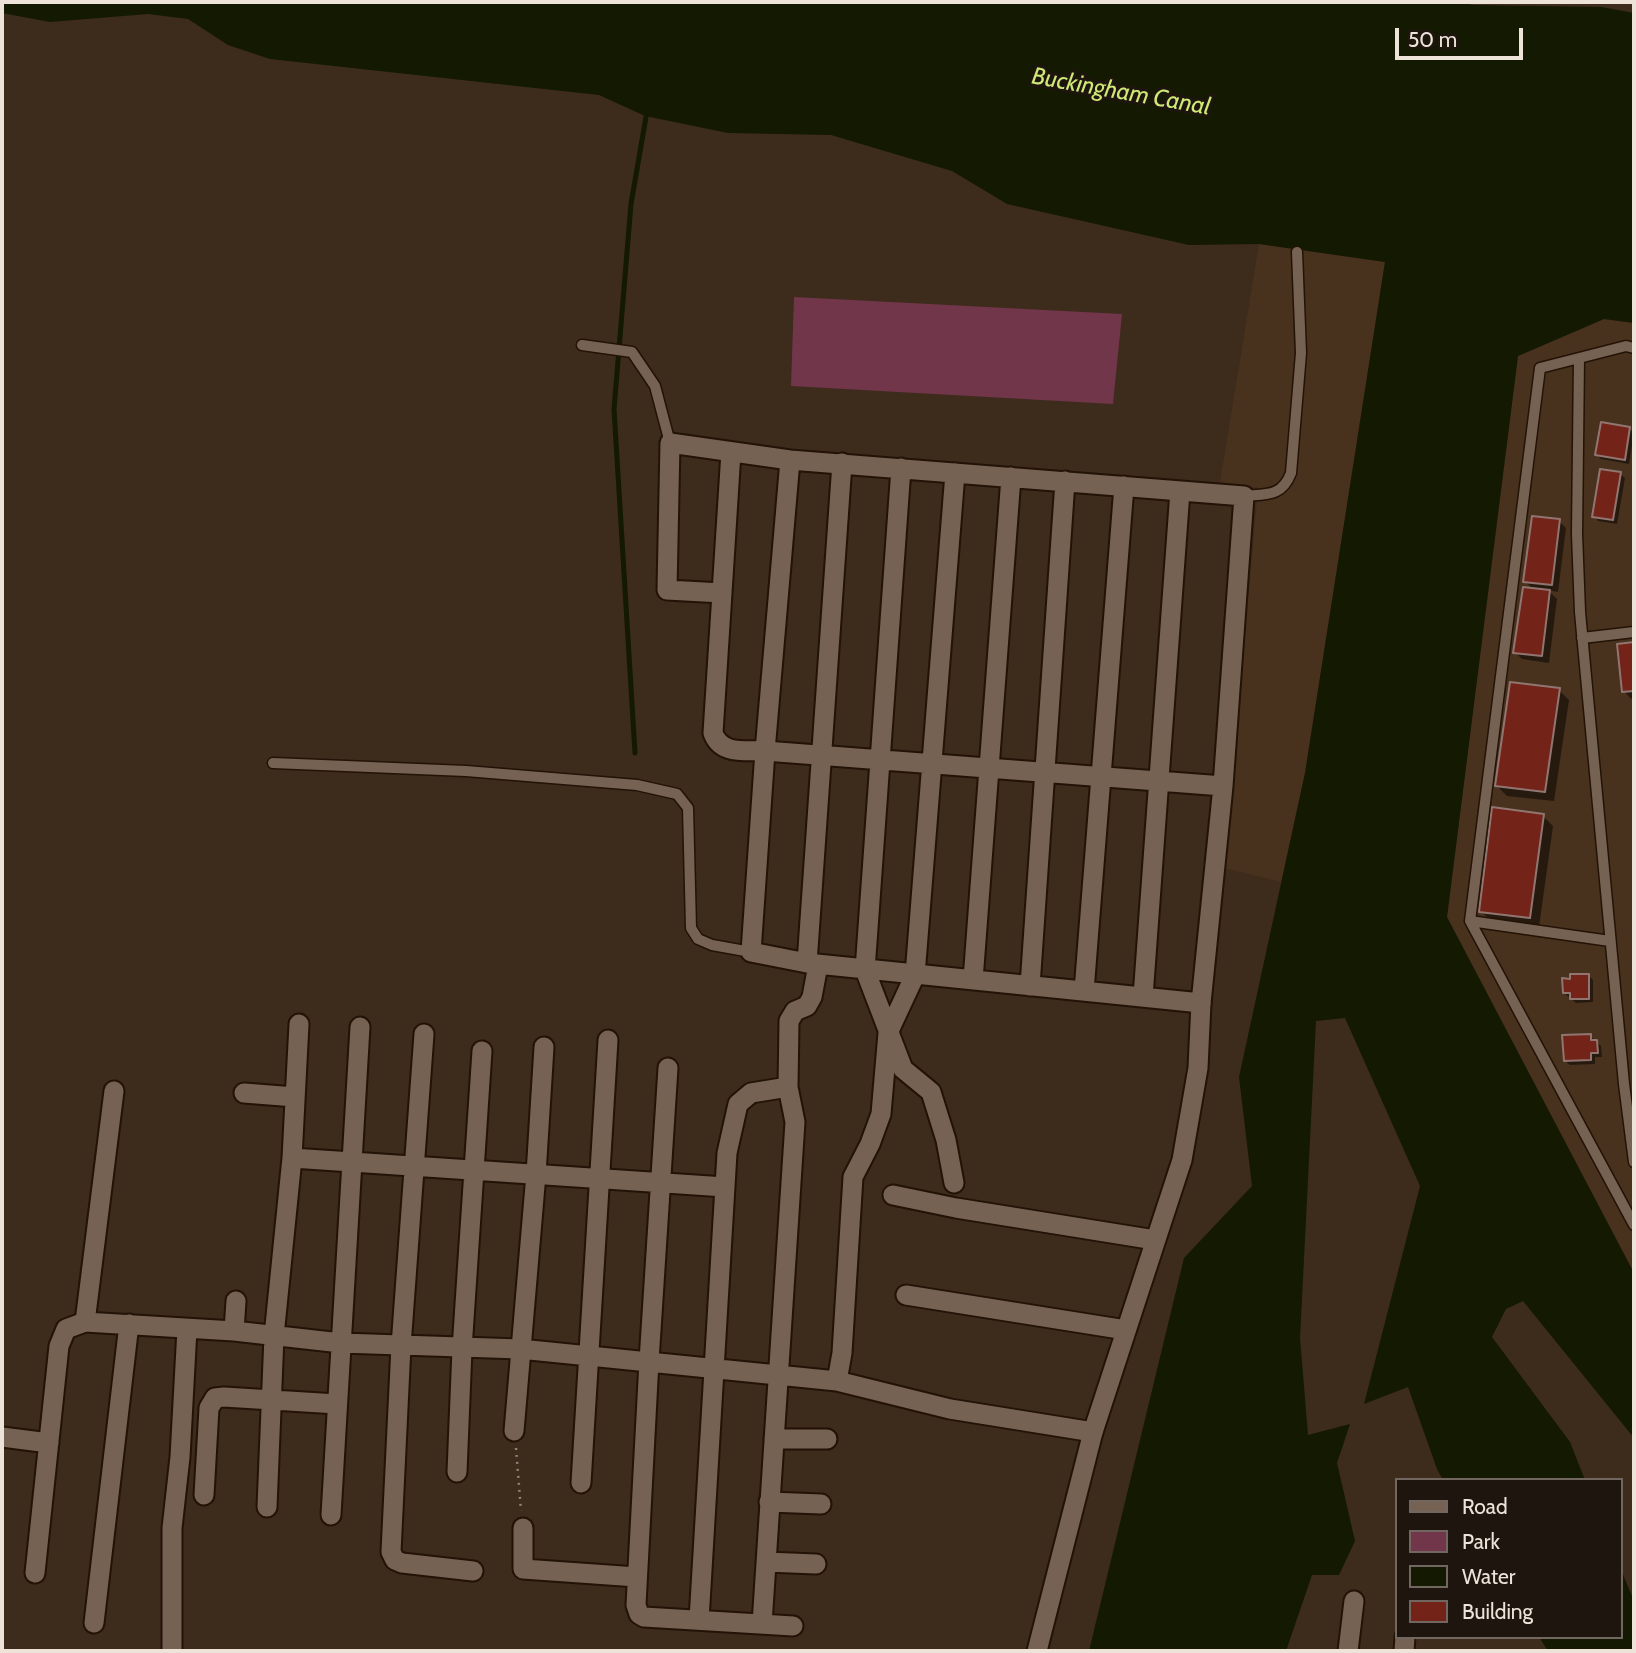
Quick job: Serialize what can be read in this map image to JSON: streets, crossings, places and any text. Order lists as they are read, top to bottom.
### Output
{
  "water": ["Buckingham Canal"],
  "legend": [
    "Road",
    "Park",
    "Water",
    "Building"
  ],
  "scale_bar": "50 m"
}
